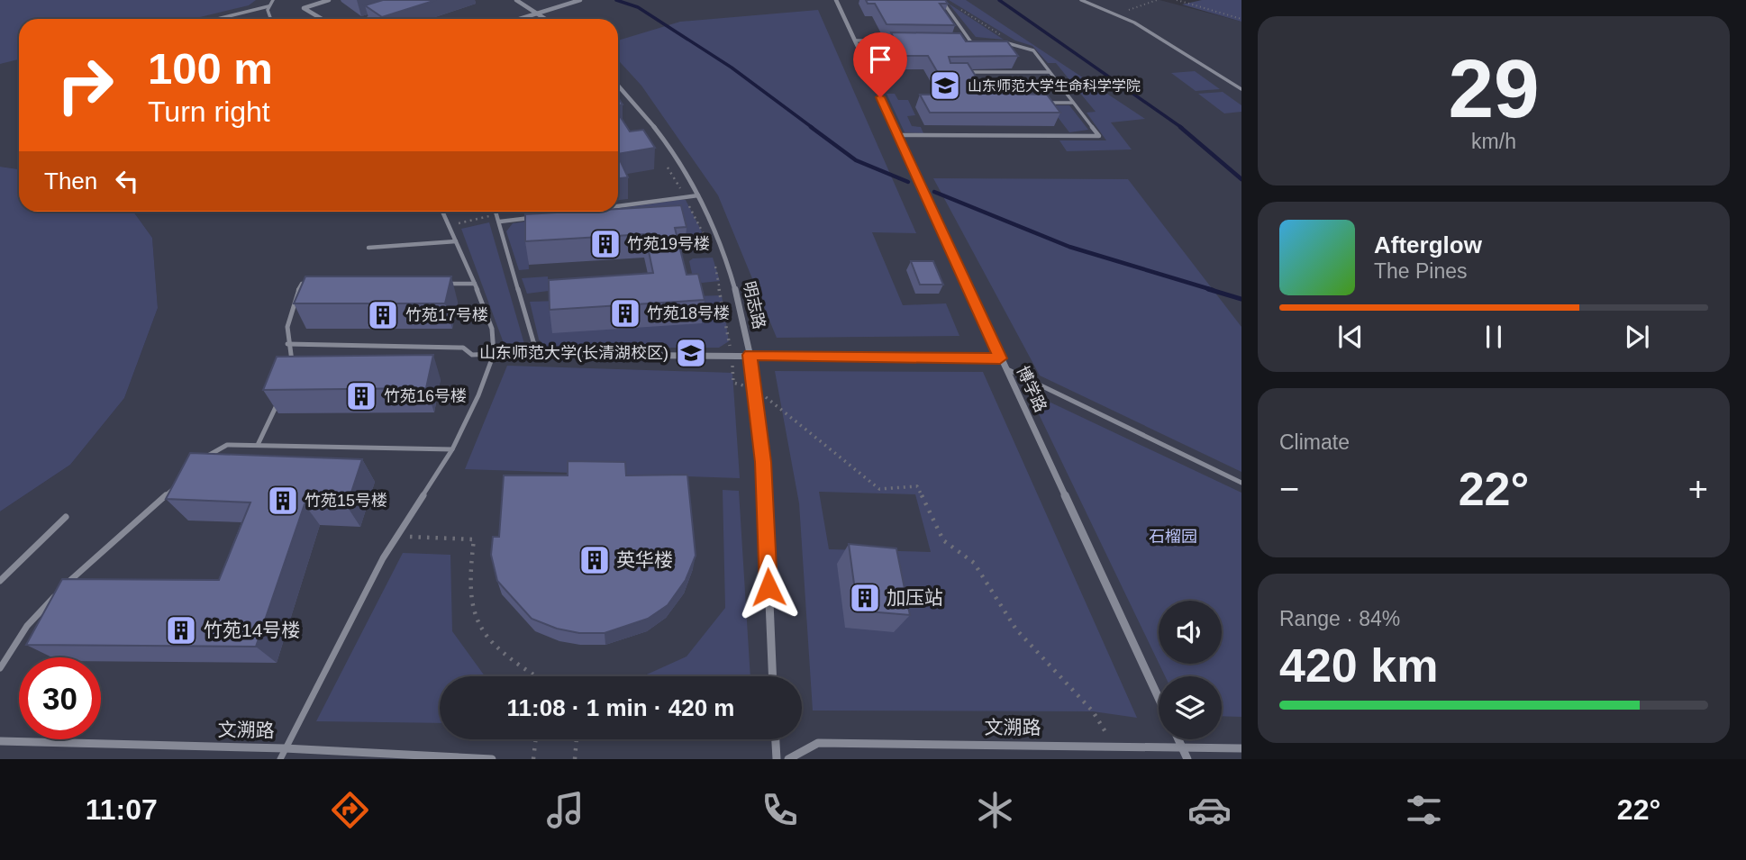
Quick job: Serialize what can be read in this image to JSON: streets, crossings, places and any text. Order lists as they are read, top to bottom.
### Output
{
  "streets": {
    "street": ["明志路", "博学路", "文溯路"]
  },
  "parks": ["石榴园"],
  "places": {
    "school or university": ["山东师范大学生命科学学院", "山东师范大学(长清湖校区)"],
    "building": [
      "竹苑19号楼",
      "竹苑18号楼",
      "竹苑17号楼",
      "竹苑16号楼",
      "竹苑15号楼",
      "英华楼",
      "加压站",
      "竹苑14号楼"
    ]
  },
  "page": {
    "tile": [
      ["29", "km/h"],
      "Climate",
      ["Range · 84%", "420 km"]
    ],
    "turn": ["100 m", "Turn right"],
    "then": "Then",
    "song": ["Afterglow", "The Pines"],
    "heat": ["−", "22°", "+"],
    "limit": "30",
    "trip": "11:08 · 1 min · 420 m",
    "tabs": ["11:07", "22°"]
  }
}
